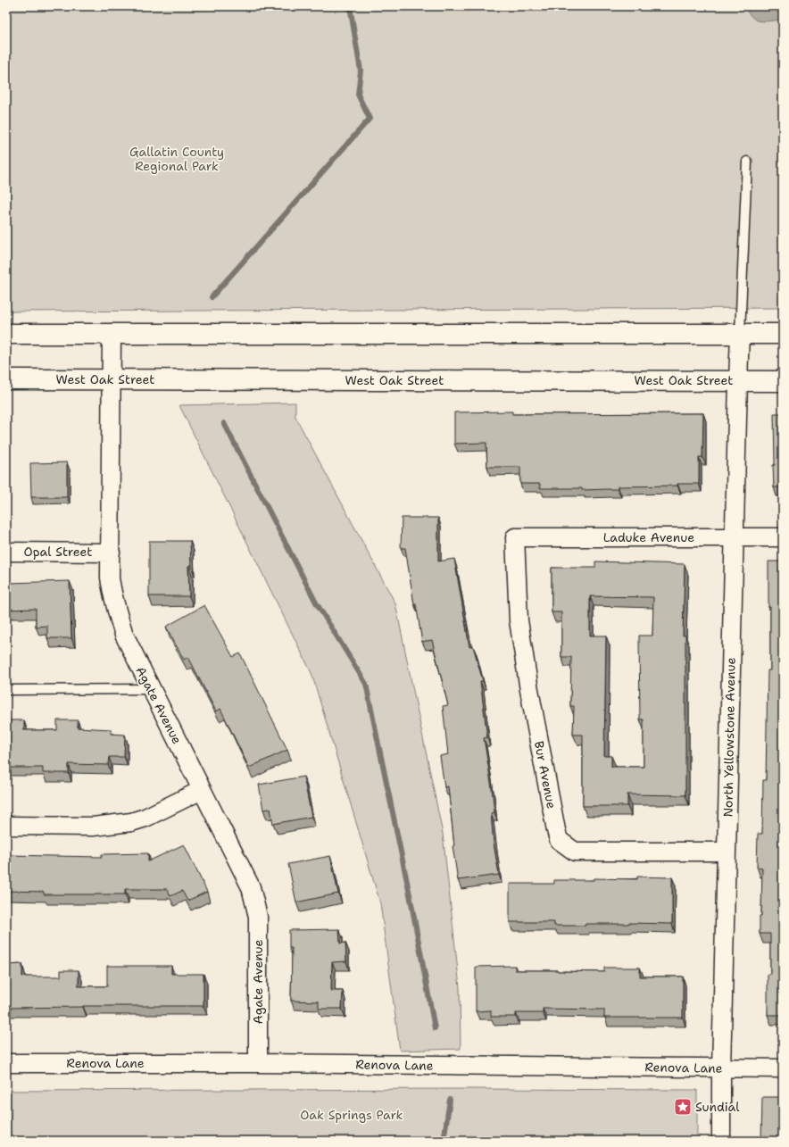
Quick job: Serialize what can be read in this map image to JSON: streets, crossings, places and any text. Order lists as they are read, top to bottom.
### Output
{
  "streets": {
    "main road": ["West Oak Street"],
    "street": [
      "Laduke Avenue",
      "Opal Street",
      "Agate Avenue",
      "North Yellowstone Avenue",
      "Bur Avenue",
      "Renova Lane"
    ]
  },
  "crossings": [
    ["West Oak Street", "Agate Avenue"],
    ["West Oak Street", "North Yellowstone Avenue"],
    ["Laduke Avenue", "North Yellowstone Avenue"],
    ["Laduke Avenue", "Bur Avenue"],
    ["Opal Street", "Agate Avenue"],
    ["Agate Avenue", "Renova Lane"],
    ["North Yellowstone Avenue", "Bur Avenue"],
    ["North Yellowstone Avenue", "Renova Lane"]
  ],
  "parks": ["Gallatin County Regional Park", "Oak Springs Park"],
  "places": {
    "place": ["Sundial"]
  }
}
